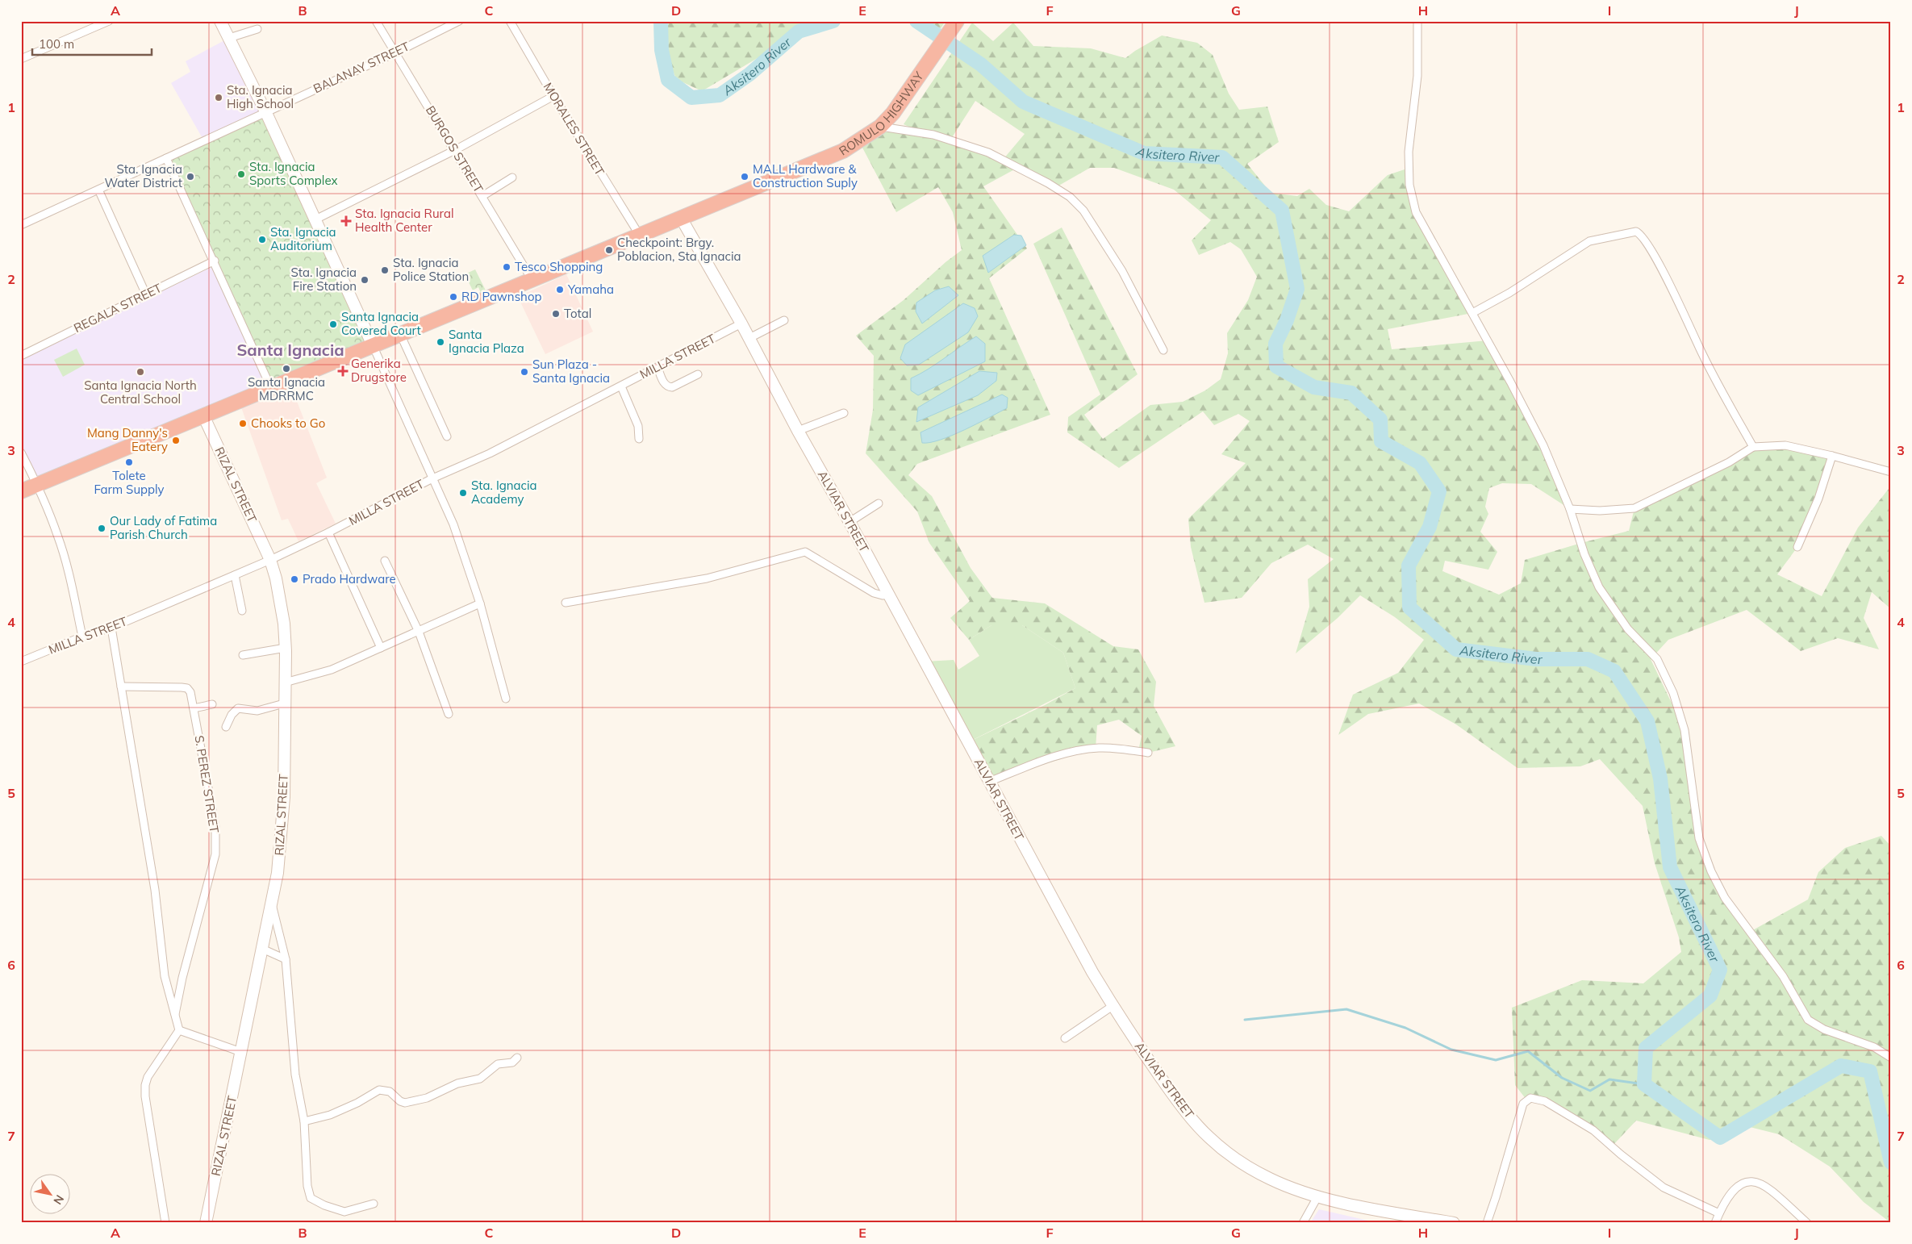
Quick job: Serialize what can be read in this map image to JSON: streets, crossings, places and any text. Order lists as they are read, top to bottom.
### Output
{
  "streets": {
    "highway": ["ROMULO HIGHWAY"],
    "street": [
      "BALANAY STREET",
      "MORALES STREET",
      "BURGOS STREET",
      "REGALA STREET",
      "MILLA STREET",
      "RIZAL STREET",
      "ALVIAR STREET",
      "S. PEREZ STREET"
    ]
  },
  "crossings": [
    ["BALANAY STREET", "BURGOS STREET"],
    ["ROMULO HIGHWAY", "MORALES STREET"],
    ["ROMULO HIGHWAY", "BURGOS STREET"],
    ["ROMULO HIGHWAY", "RIZAL STREET"],
    ["ROMULO HIGHWAY", "ALVIAR STREET"],
    ["MILLA STREET", "RIZAL STREET"],
    ["MILLA STREET", "ALVIAR STREET"]
  ],
  "districts": ["Santa Ignacia"],
  "water": ["Aksitero River"],
  "places": {
    "other": [
      "Sta. Ignacia High School",
      "Sta. Ignacia Sports Complex",
      "Sta. Ignacia Water District",
      "MALL Hardware & Construction Suply",
      "Sta. Ignacia Auditorium",
      "Checkpoint: Brgy. Poblacion, Sta Ignacia",
      "Tesco Shopping",
      "Sta. Ignacia Police Station",
      "Sta. Ignacia Fire Station",
      "Yamaha",
      "RD Pawnshop",
      "Total",
      "Santa Ignacia Covered Court",
      "Santa Ignacia Plaza",
      "Santa Ignacia MDRRMC",
      "Santa Ignacia North Central School",
      "Sun Plaza - Santa Ignacia",
      "Chooks to Go",
      "Mang Danny's Eatery",
      "Tolete Farm Supply",
      "Sta. Ignacia Academy",
      "Our Lady of Fatima Parish Church",
      "Prado Hardware"
    ],
    "health": ["Sta. Ignacia Rural Health Center", "Generika Drugstore"]
  },
  "scale_bar": "100 m",
  "north": "bottom right",
  "grid": {
    "columns": [
      "A",
      "B",
      "C",
      "D",
      "E",
      "F",
      "G",
      "H",
      "I",
      "J"
    ],
    "rows": [
      "1",
      "2",
      "3",
      "4",
      "5",
      "6",
      "7"
    ]
  }
}
